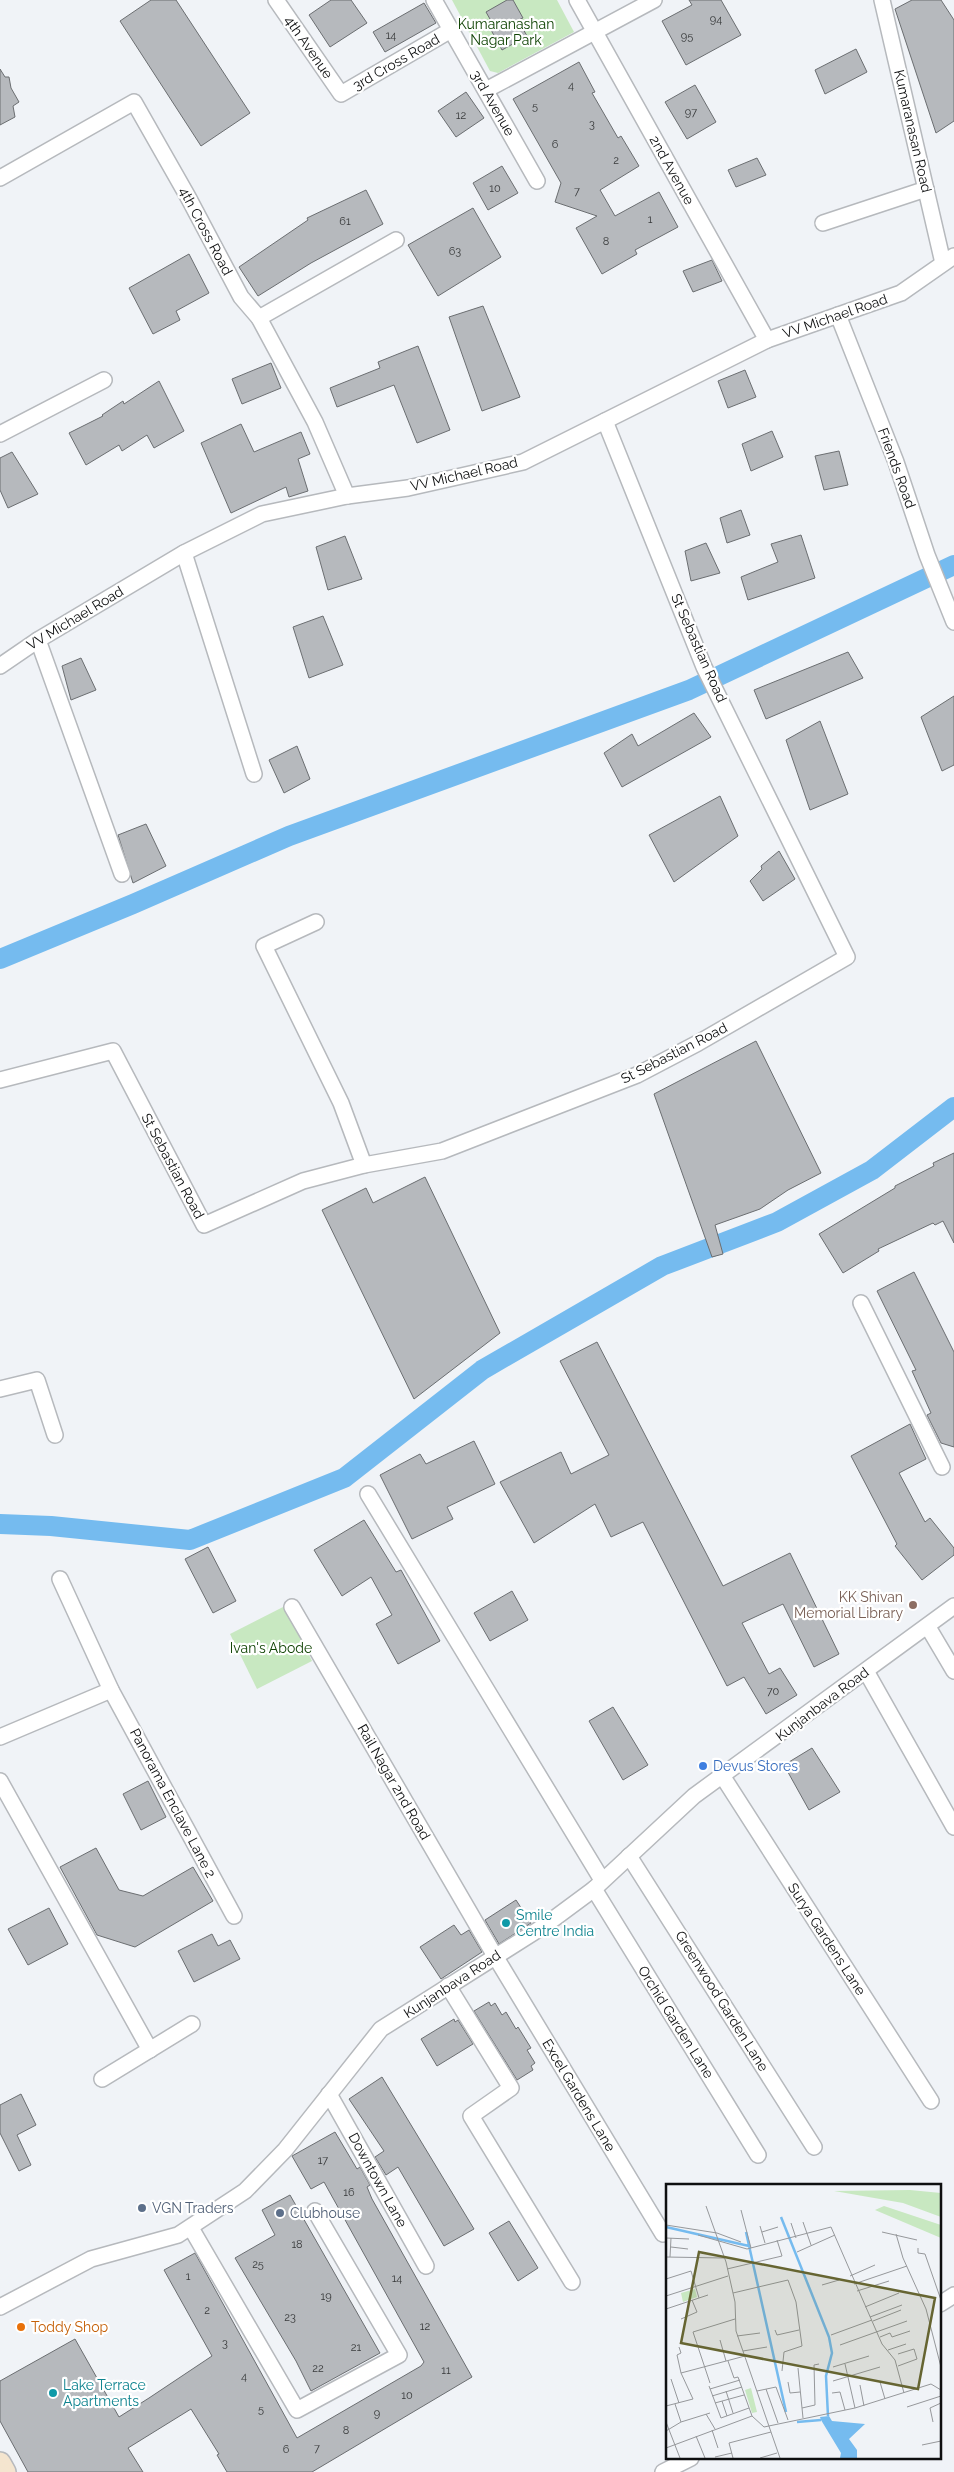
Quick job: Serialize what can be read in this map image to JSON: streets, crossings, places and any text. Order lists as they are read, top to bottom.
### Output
{
  "streets": {
    "street": [
      "4th Avenue",
      "3rd Cross Road",
      "3rd Avenue",
      "Kumaranasan Road",
      "2nd Avenue",
      "4th Cross Road",
      "VV Michael Road",
      "Friends Road",
      "St Sebastian Road",
      "Kunjanbava Road",
      "Rail Nagar 2nd Road",
      "Panorama Enclave Lane 2",
      "Surya Gardens Lane",
      "Greenwood Garden Lane",
      "Orchid Garden Lane",
      "Excel Gardens Lane",
      "Downtown Lane"
    ]
  },
  "crossings": [
    ["4th Avenue", "3rd Cross Road"],
    ["3rd Cross Road", "3rd Avenue"],
    ["Kumaranasan Road", "VV Michael Road"],
    ["2nd Avenue", "VV Michael Road"],
    ["4th Cross Road", "VV Michael Road"],
    ["VV Michael Road", "Friends Road"],
    ["VV Michael Road", "St Sebastian Road"],
    ["Kunjanbava Road", "Rail Nagar 2nd Road"],
    ["Kunjanbava Road", "Surya Gardens Lane"],
    ["Kunjanbava Road", "Greenwood Garden Lane"],
    ["Kunjanbava Road", "Orchid Garden Lane"],
    ["Kunjanbava Road", "Excel Gardens Lane"],
    ["Kunjanbava Road", "Downtown Lane"],
    ["Rail Nagar 2nd Road", "Excel Gardens Lane"]
  ],
  "parks": ["Kumaranashan Nagar Park", "Ivan's Abode"],
  "places": [
    "KK Shivan Memorial Library",
    "Devus Stores",
    "Smile Centre India",
    "VGN Traders",
    "Clubhouse",
    "Toddy Shop",
    "Lake Terrace Apartments"
  ],
  "house_numbers": [
    "94",
    "14",
    "95",
    "4",
    "5",
    "97",
    "12",
    "3",
    "6",
    "2",
    "10",
    "7",
    "1",
    "61",
    "8",
    "63",
    "70",
    "17",
    "16",
    "18",
    "25",
    "1",
    "14",
    "19",
    "2",
    "23",
    "12",
    "3",
    "21",
    "22",
    "11",
    "4",
    "10",
    "5",
    "9",
    "8",
    "7",
    "6"
  ]
}
